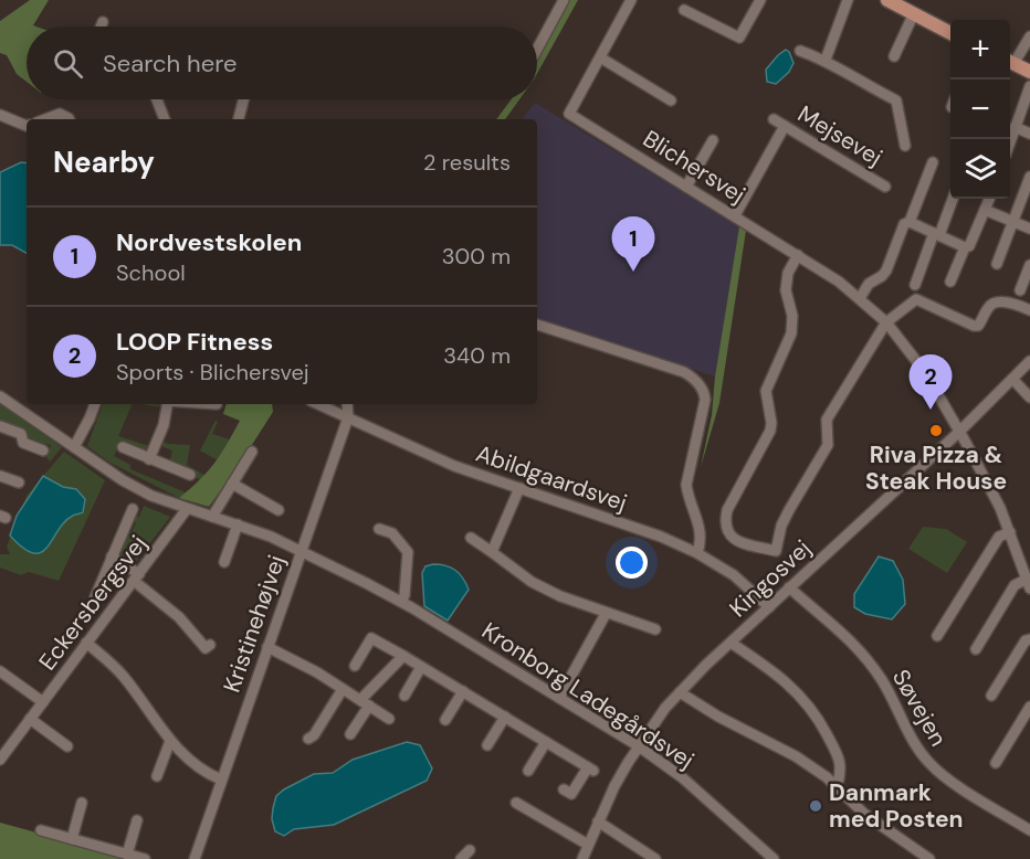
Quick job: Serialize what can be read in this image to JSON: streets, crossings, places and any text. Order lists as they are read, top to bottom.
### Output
{
  "streets": {
    "street": [
      "Mejsevej",
      "Blichersvej",
      "Abildgaardsvej",
      "Kingosvej",
      "Eckersbergsvej",
      "Kristinehøjvej",
      "Kronborg Ladegårdsvej",
      "Søvejen"
    ]
  },
  "crossings": [
    ["Blichersvej", "Kingosvej"],
    ["Abildgaardsvej", "Kingosvej"],
    ["Abildgaardsvej", "Kristinehøjvej"],
    ["Kingosvej", "Kronborg Ladegårdsvej"],
    ["Kingosvej", "Søvejen"],
    ["Eckersbergsvej", "Kronborg Ladegårdsvej"],
    ["Kristinehøjvej", "Kronborg Ladegårdsvej"]
  ],
  "places": ["Riva Pizza & Steak House", "Danmark med Posten"],
  "page": {
    "map_buttons": ["+", "−"],
    "search": "Search here",
    "heading": ["Nearby", "2 results"],
    "list": [
      {
        "mark": "1",
        "name": "Nordvestskolen",
        "note": "School",
        "value": "300 m"
      },
      {
        "mark": "2",
        "name": "LOOP Fitness",
        "note": "Sports · Blichersvej",
        "value": "340 m"
      }
    ],
    "pins": ["1", "2"]
  }
}
